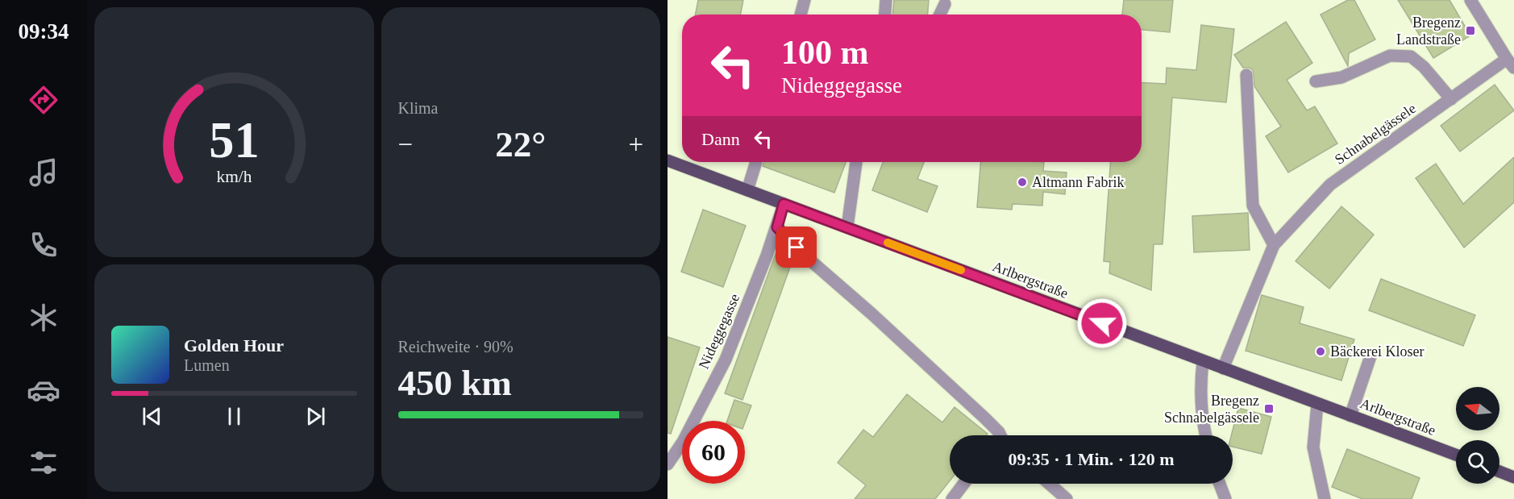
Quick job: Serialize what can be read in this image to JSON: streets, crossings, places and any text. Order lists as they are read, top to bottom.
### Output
{
  "streets": {
    "main road": ["Arlbergstraße"],
    "street": ["Schnabelgässele", "Nideggegasse"]
  },
  "crossings": [
    ["Schnabelgässele", "Arlbergstraße"],
    ["Arlbergstraße", "Nideggegasse"]
  ],
  "places": {
    "transit": ["Bregenz Landstraße", "Bregenz Schnabelgässele"],
    "other": ["Altmann Fabrik", "Bäckerei Kloser"]
  },
  "north": "left",
  "page": {
    "tabs": "09:34",
    "tile": [
      "Klima",
      ["Reichweite · 90%", "450 km"]
    ],
    "turn": ["100 m", "Nideggegasse"],
    "then": "Dann",
    "heat": ["−", "22°", "+"],
    "song": ["Golden Hour", "Lumen"],
    "limit": "60",
    "trip": "09:35 · 1 Min. · 120 m",
    "gauge": ["51", "km/h"]
  }
}
